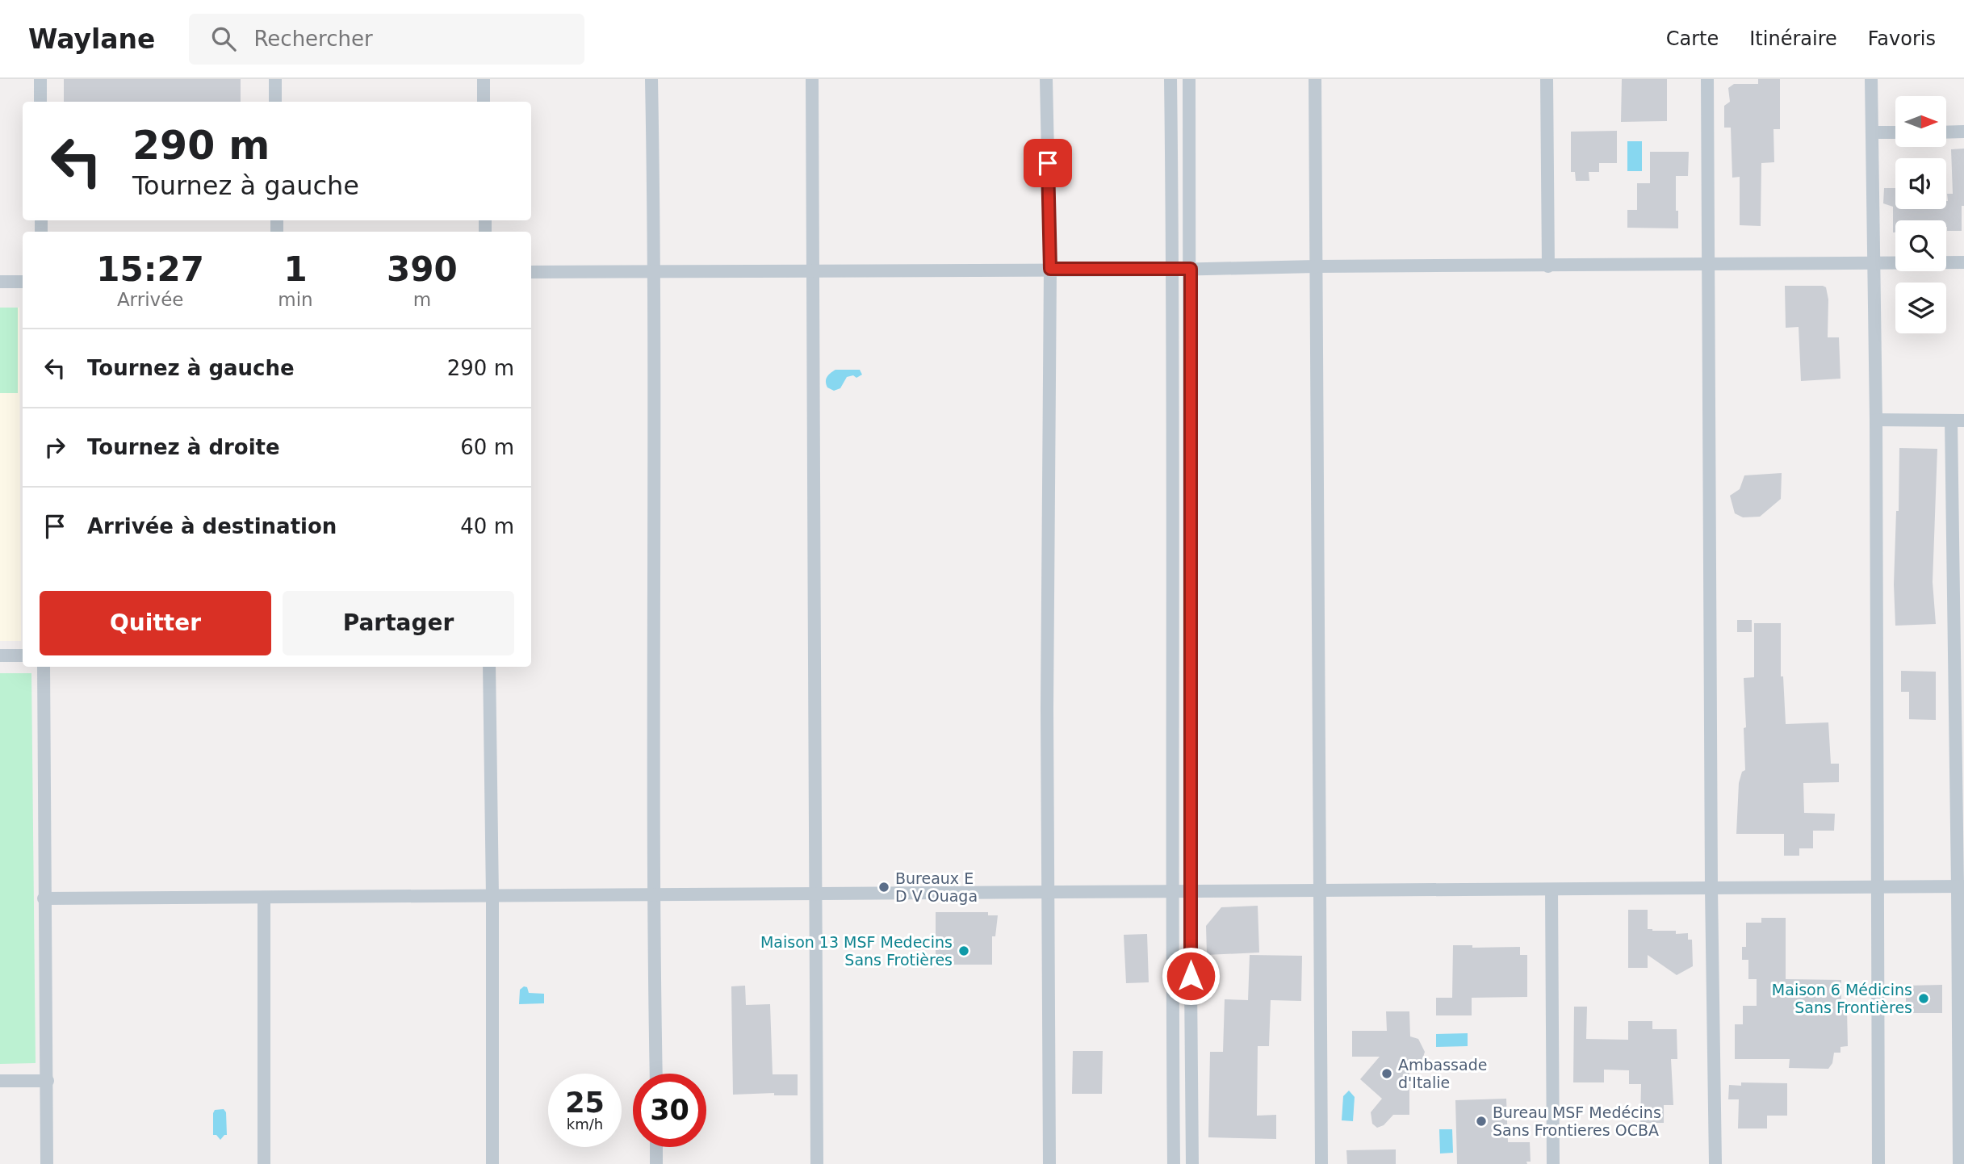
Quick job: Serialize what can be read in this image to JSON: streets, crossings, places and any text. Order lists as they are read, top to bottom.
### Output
{
  "places": [
    "Bureaux E D V Ouaga",
    "Maison 13 MSF Medecins Sans Frotières",
    "Maison 6 Médicins Sans Frontières",
    "Ambassade d'Italie",
    "Bureau MSF Medécins Sans Frontieres OCBA"
  ],
  "north": "right",
  "page": {
    "header": "Waylane",
    "search": "Rechercher",
    "nav": ["Carte", "Itinéraire", "Favoris"],
    "turn": ["290 m", "Tournez à gauche"],
    "eta": [
      "15:27",
      "Arrivée",
      "1",
      "min",
      "390",
      "m"
    ],
    "list": [
      {
        "name": "Tournez à gauche",
        "value": "290 m"
      },
      {
        "name": "Tournez à droite",
        "value": "60 m"
      },
      {
        "name": "Arrivée à destination",
        "value": "40 m"
      }
    ],
    "buttons": ["Quitter", "Partager"],
    "speed": "25 km/h",
    "limit": "30"
  }
}
